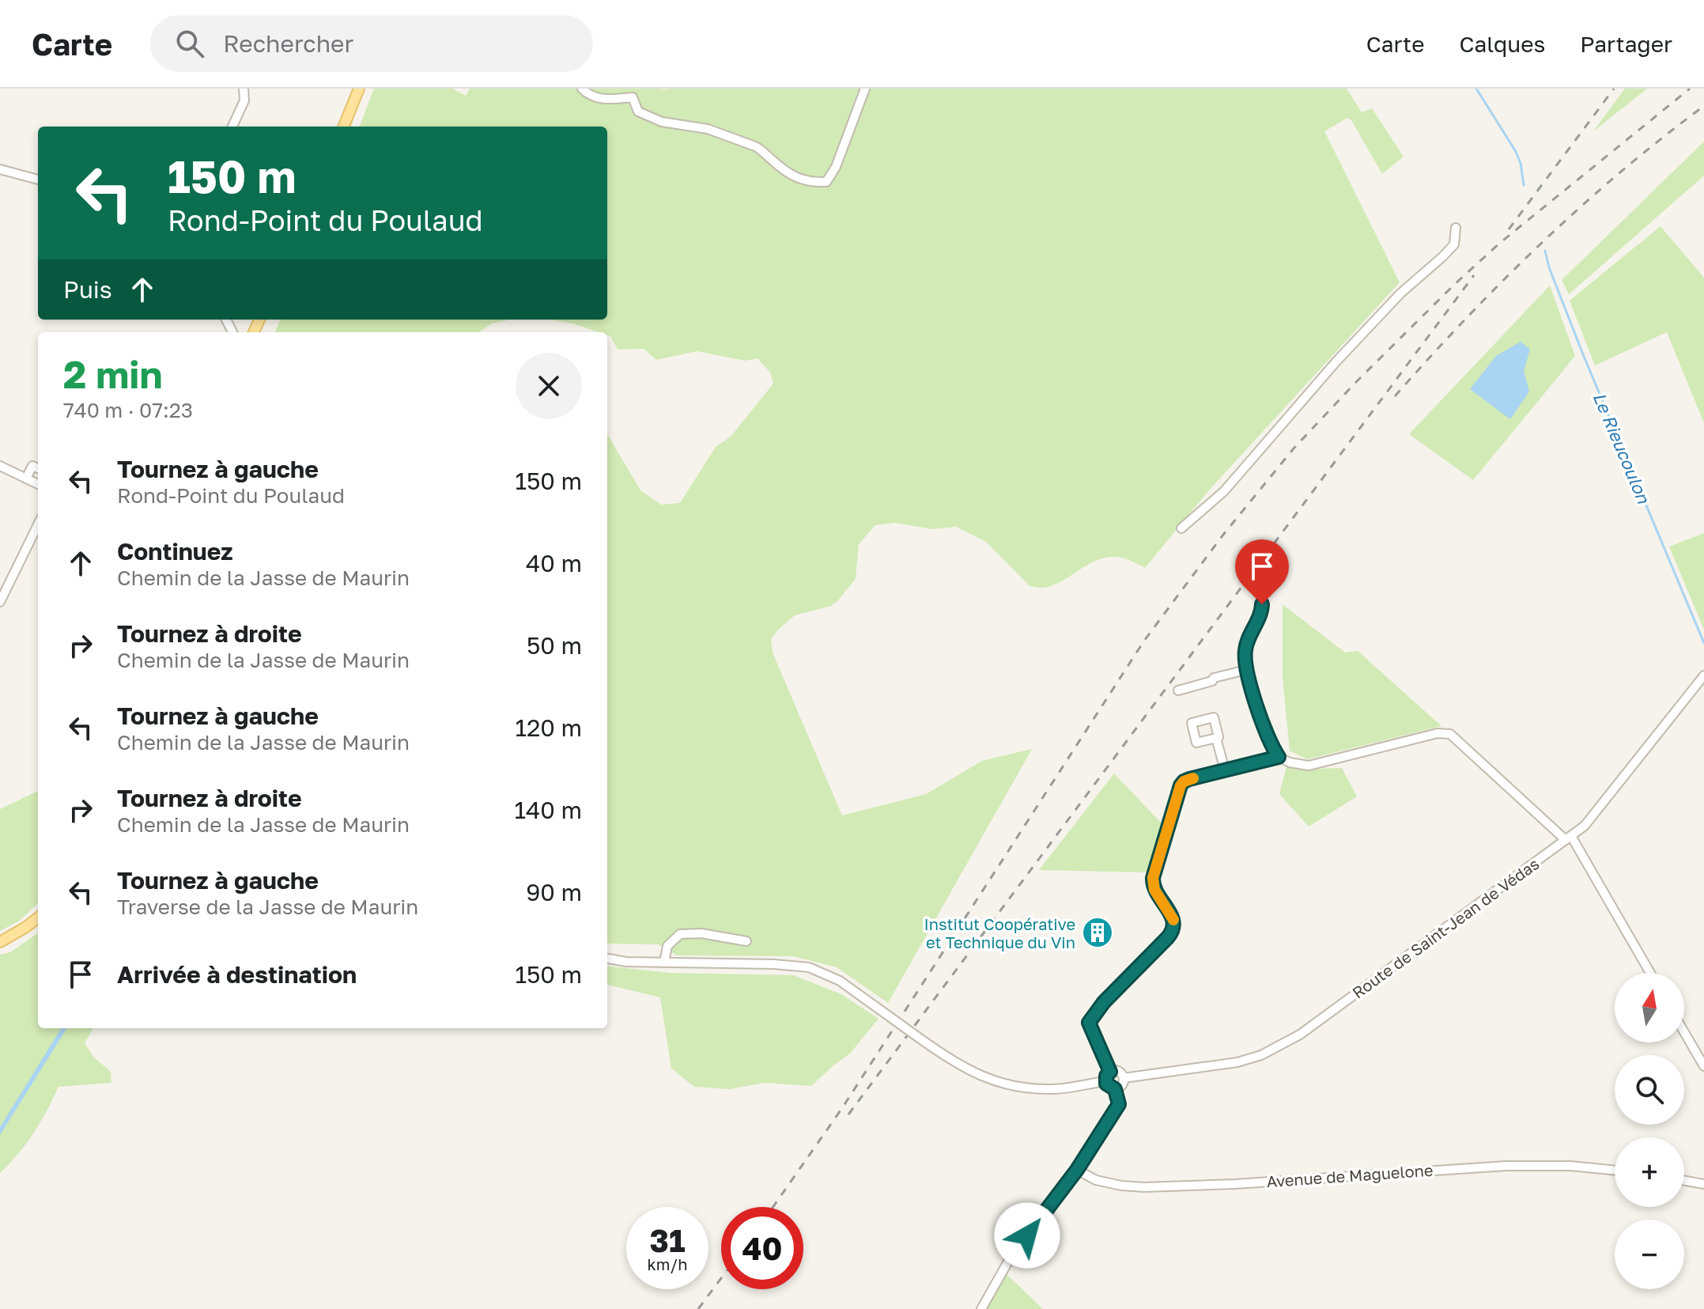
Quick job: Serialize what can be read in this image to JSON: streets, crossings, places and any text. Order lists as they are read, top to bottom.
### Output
{
  "streets": {
    "street": ["Route de Saint-Jean de Védas", "Avenue de Maguelone"]
  },
  "water": ["Le Rieucoulon"],
  "places": {
    "building": ["Institut Coopérative et Technique du Vin"]
  },
  "north": "top",
  "page": {
    "header": "Carte",
    "search": "Rechercher",
    "nav": ["Carte", "Calques", "Partager"],
    "turn": ["150 m", "Rond-Point du Poulaud"],
    "then": "Puis",
    "heading": ["2 min", "740 m · 07:23"],
    "list": [
      {
        "name": "Tournez à gauche",
        "note": "Rond-Point du Poulaud",
        "value": "150 m"
      },
      {
        "name": "Continuez",
        "note": "Chemin de la Jasse de Maurin",
        "value": "40 m"
      },
      {
        "name": "Tournez à droite",
        "note": "Chemin de la Jasse de Maurin",
        "value": "50 m"
      },
      {
        "name": "Tournez à gauche",
        "note": "Chemin de la Jasse de Maurin",
        "value": "120 m"
      },
      {
        "name": "Tournez à droite",
        "note": "Chemin de la Jasse de Maurin",
        "value": "140 m"
      },
      {
        "name": "Tournez à gauche",
        "note": "Traverse de la Jasse de Maurin",
        "value": "90 m"
      },
      {
        "name": "Arrivée à destination",
        "value": "150 m"
      }
    ],
    "map_buttons": ["+", "−"],
    "speed": "31 km/h",
    "limit": "40"
  }
}
